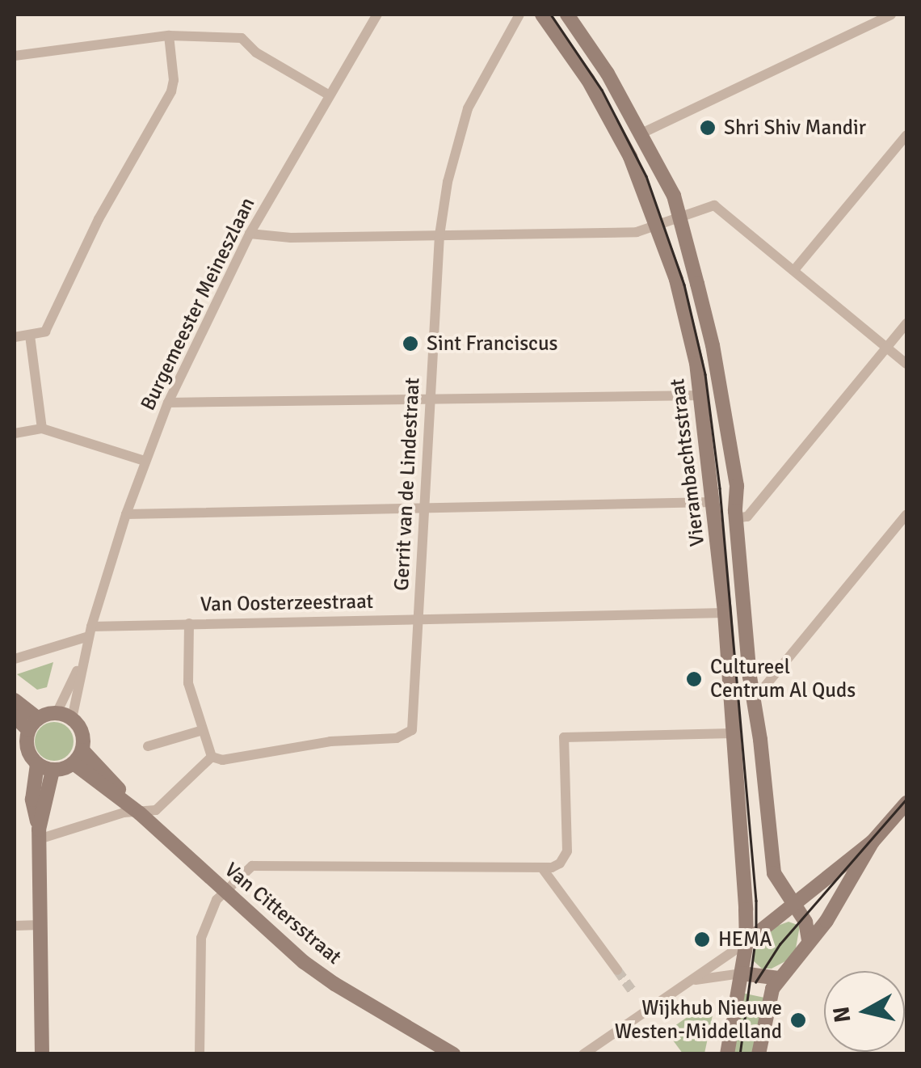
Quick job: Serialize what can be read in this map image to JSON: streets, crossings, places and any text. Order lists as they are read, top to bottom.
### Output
{
  "streets": {
    "street": [
      "Burgemeester Meineszlaan",
      "Vierambachtsstraat",
      "Gerrit van de Lindestraat",
      "Van Oosterzeestraat",
      "Van Cittersstraat"
    ]
  },
  "crossings": [
    ["Burgemeester Meineszlaan", "Van Oosterzeestraat"],
    ["Vierambachtsstraat", "Van Oosterzeestraat"],
    ["Gerrit van de Lindestraat", "Van Oosterzeestraat"]
  ],
  "places": [
    "Shri Shiv Mandir",
    "Sint Franciscus",
    "Cultureel Centrum Al Quds",
    "HEMA",
    "Wijkhub Nieuwe Westen-Middelland"
  ],
  "north": "left"
}
